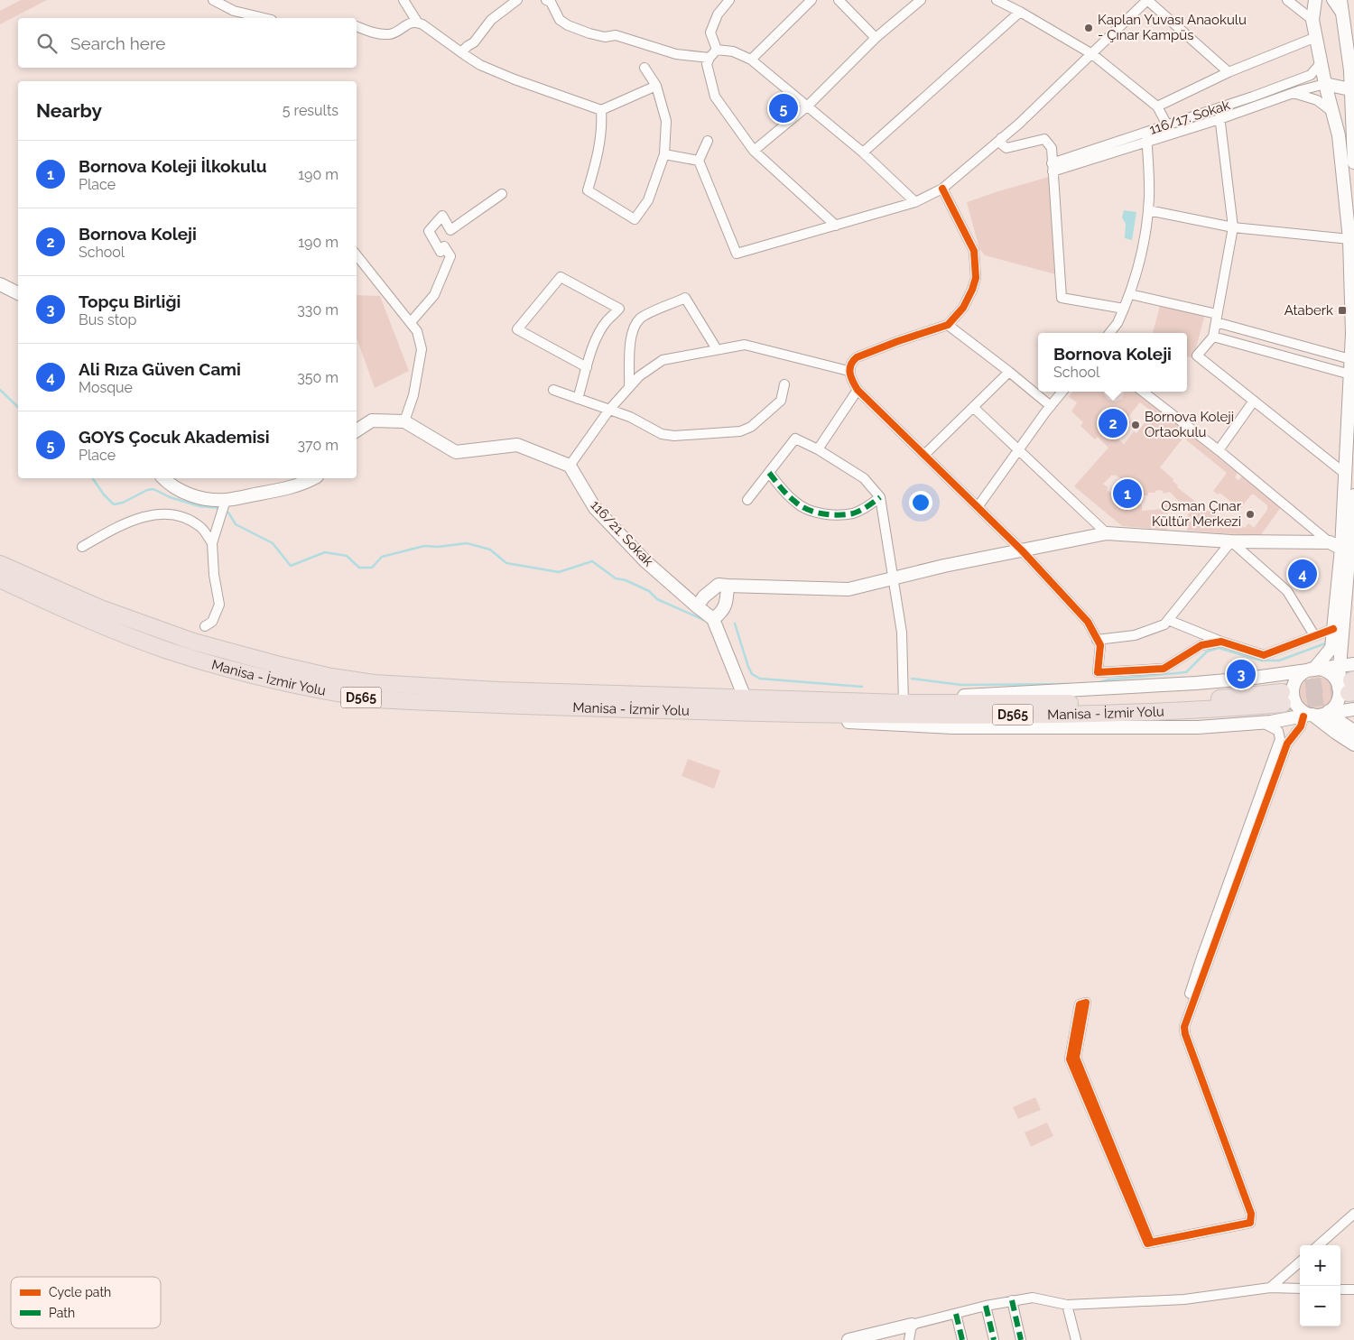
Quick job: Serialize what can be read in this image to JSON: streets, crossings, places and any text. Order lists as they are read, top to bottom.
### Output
{
  "streets": {
    "highway": ["Manisa - İzmir Yolu", "D565"],
    "main road": ["116/21. Sokak"],
    "street": ["116/17. Sokak"]
  },
  "places": {
    "other": ["Kaplan Yuvası Anaokulu - Çınar Kampüs", "Bornova Koleji Ortaokulu", "Osman Çınar Kültür Merkezi"],
    "transit": ["Ataberk"]
  },
  "legend": ["Cycle path", "Path"],
  "page": {
    "search": "Search here",
    "heading": ["Nearby", "5 results"],
    "pins": [
      "5",
      "2",
      "1",
      "4",
      "3"
    ],
    "list": [
      {
        "mark": "1",
        "name": "Bornova Koleji İlkokulu",
        "note": "Place",
        "value": "190 m"
      },
      {
        "mark": "2",
        "name": "Bornova Koleji",
        "note": "School",
        "value": "190 m"
      },
      {
        "mark": "3",
        "name": "Topçu Birliği",
        "note": "Bus stop",
        "value": "330 m"
      },
      {
        "mark": "4",
        "name": "Ali Rıza Güven Cami",
        "note": "Mosque",
        "value": "350 m"
      },
      {
        "mark": "5",
        "name": "GOYS Çocuk Akademisi",
        "note": "Place",
        "value": "370 m"
      }
    ],
    "popup": ["Bornova Koleji", "School"],
    "map_buttons": ["+", "−"]
  }
}
